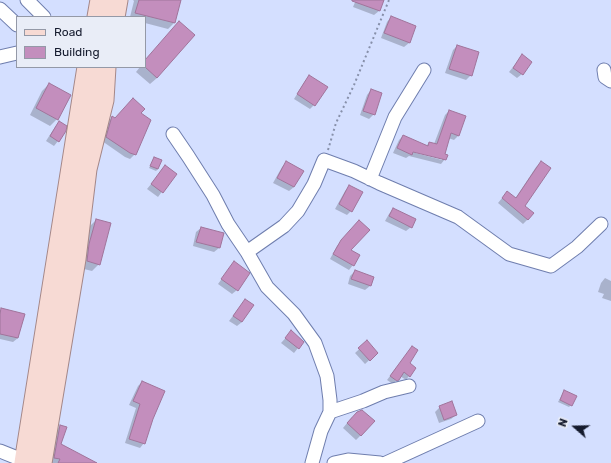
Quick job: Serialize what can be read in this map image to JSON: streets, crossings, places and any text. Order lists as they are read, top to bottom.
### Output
{
  "legend": ["Road", "Building"],
  "north": "left"
}
